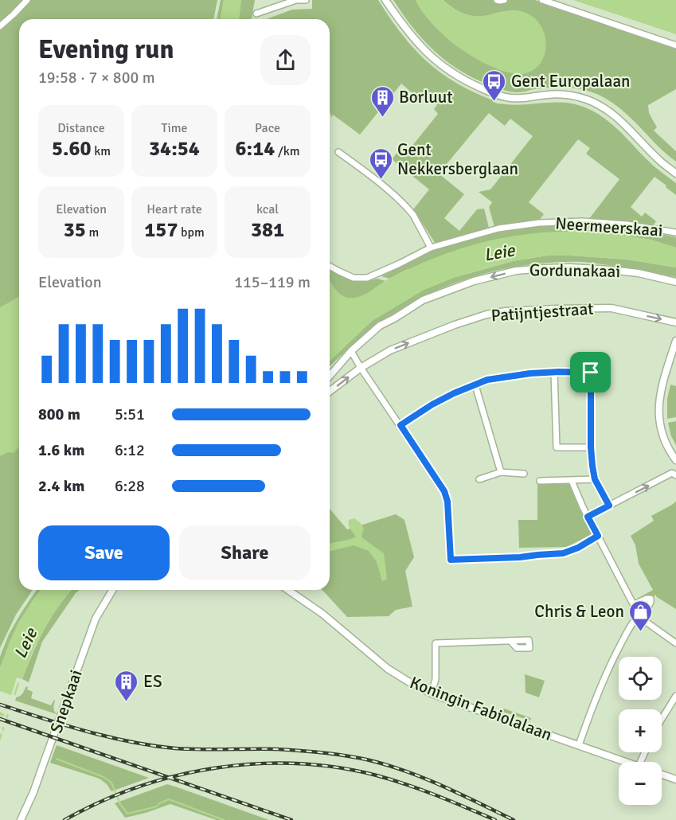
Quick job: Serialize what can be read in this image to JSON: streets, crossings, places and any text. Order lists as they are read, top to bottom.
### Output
{
  "streets": {
    "street": [
      "Neermeerskaai",
      "Gordunakaai",
      "Patijntjestraat",
      "Snepkaai",
      "Koningin Fabiolalaan"
    ]
  },
  "one_way": ["Gordunakaai", "Patijntjestraat"],
  "water": ["Leie"],
  "places": {
    "bus stop": ["Gent Europalaan", "Gent Nekkersberglaan"],
    "building": ["Borluut", "ES"],
    "shop": ["Chris & Leon"]
  },
  "page": {
    "heading": ["Evening run", "19:58 · 7 × 800 m"],
    "stats": [
      ["Distance", "5.60 km"],
      ["Time", "34:54"],
      ["Pace", "6:14 /km"],
      ["Elevation", "35 m"],
      ["Heart rate", "157 bpm"],
      ["kcal", "381"]
    ],
    "chart": ["Elevation", "115–119 m"],
    "list": [
      {
        "name": "800 m",
        "note": "5:51"
      },
      {
        "name": "1.6 km",
        "note": "6:12"
      },
      {
        "name": "2.4 km",
        "note": "6:28"
      }
    ],
    "buttons": ["Save", "Share"],
    "map_buttons": ["+", "−"]
  }
}
